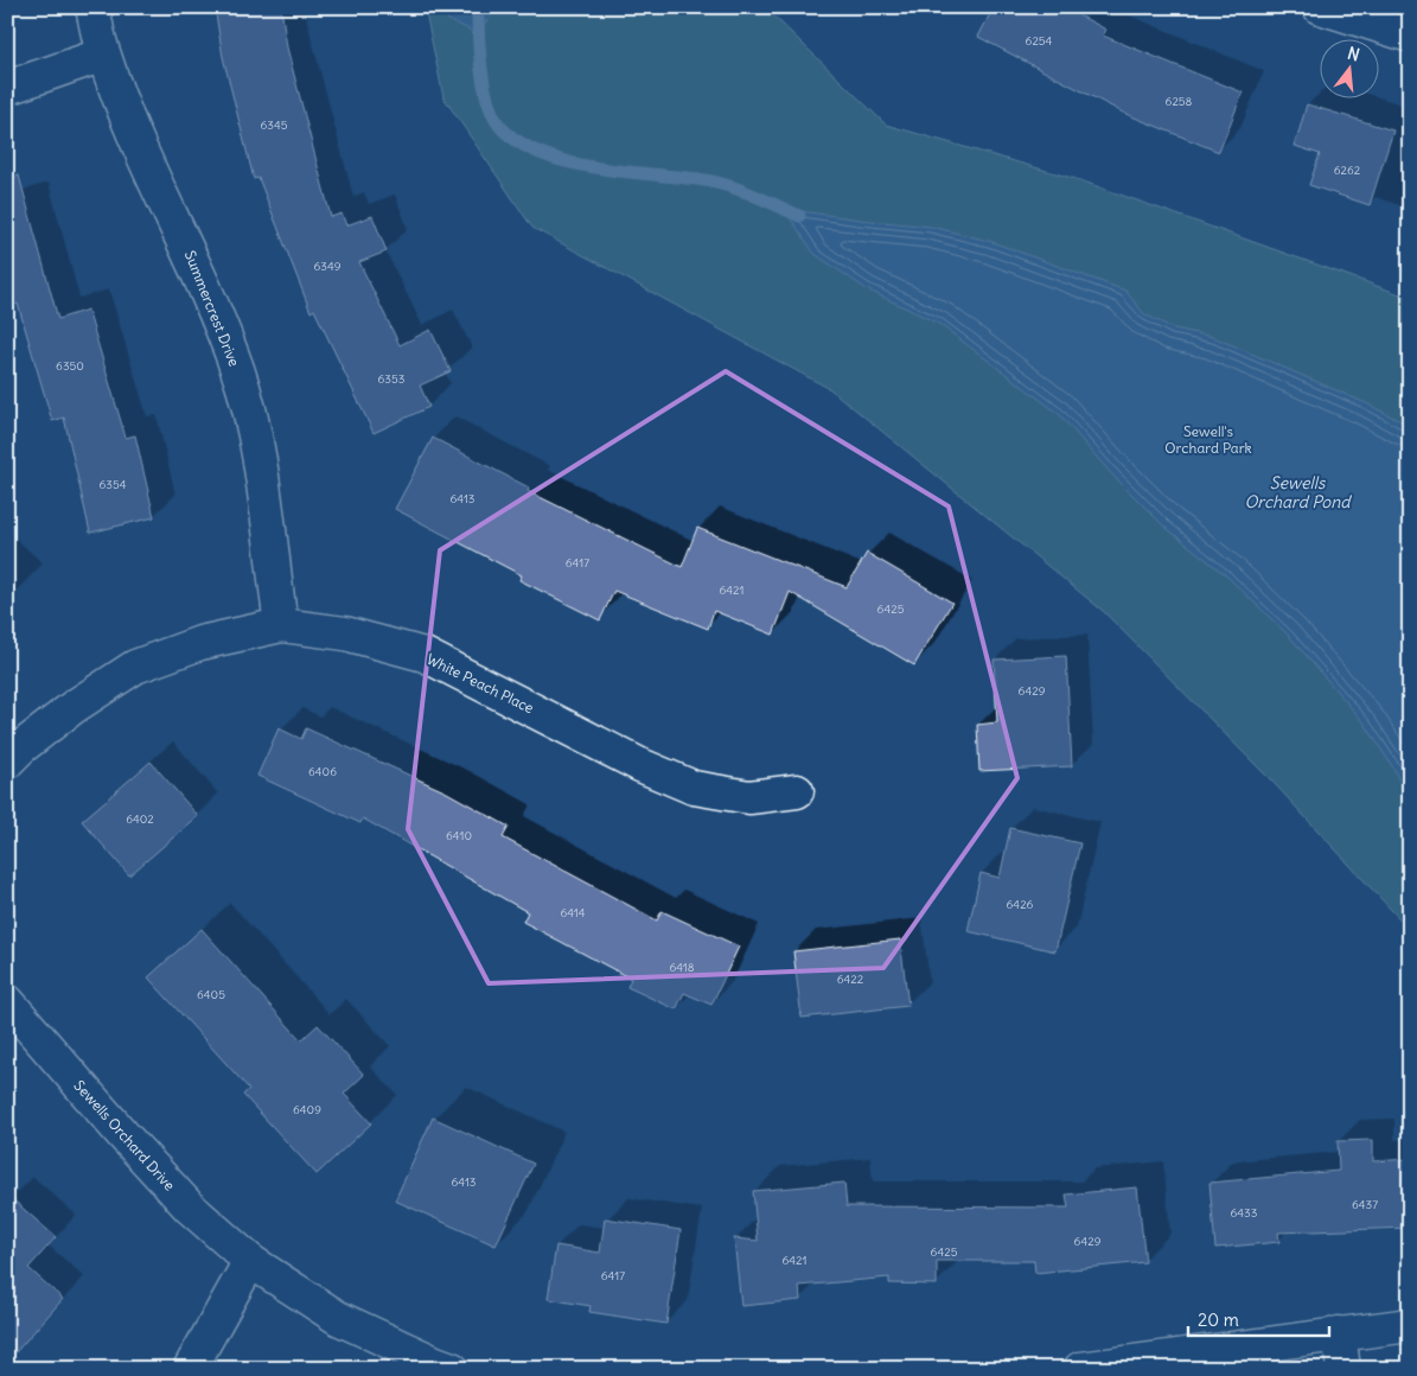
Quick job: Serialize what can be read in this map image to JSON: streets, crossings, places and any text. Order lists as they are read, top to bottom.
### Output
{
  "streets": {
    "street": ["Summercrest Drive", "White Peach Place", "Sewells Orchard Drive"]
  },
  "crossings": [
    ["Summercrest Drive", "White Peach Place"]
  ],
  "water": ["Sewells Orchard Pond"],
  "parks": ["Sewell's Orchard Park"],
  "house_numbers": [
    "6254",
    "6258",
    "6345",
    "6262",
    "6349",
    "6350",
    "6353",
    "6354",
    "6413",
    "6417",
    "6421",
    "6425",
    "6429",
    "6406",
    "6402",
    "6410",
    "6426",
    "6414",
    "6418",
    "6422",
    "6405",
    "6409",
    "6413",
    "6437",
    "6433",
    "6429",
    "6425",
    "6421",
    "6417"
  ],
  "scale_bar": "20 m",
  "north": "top"
}
